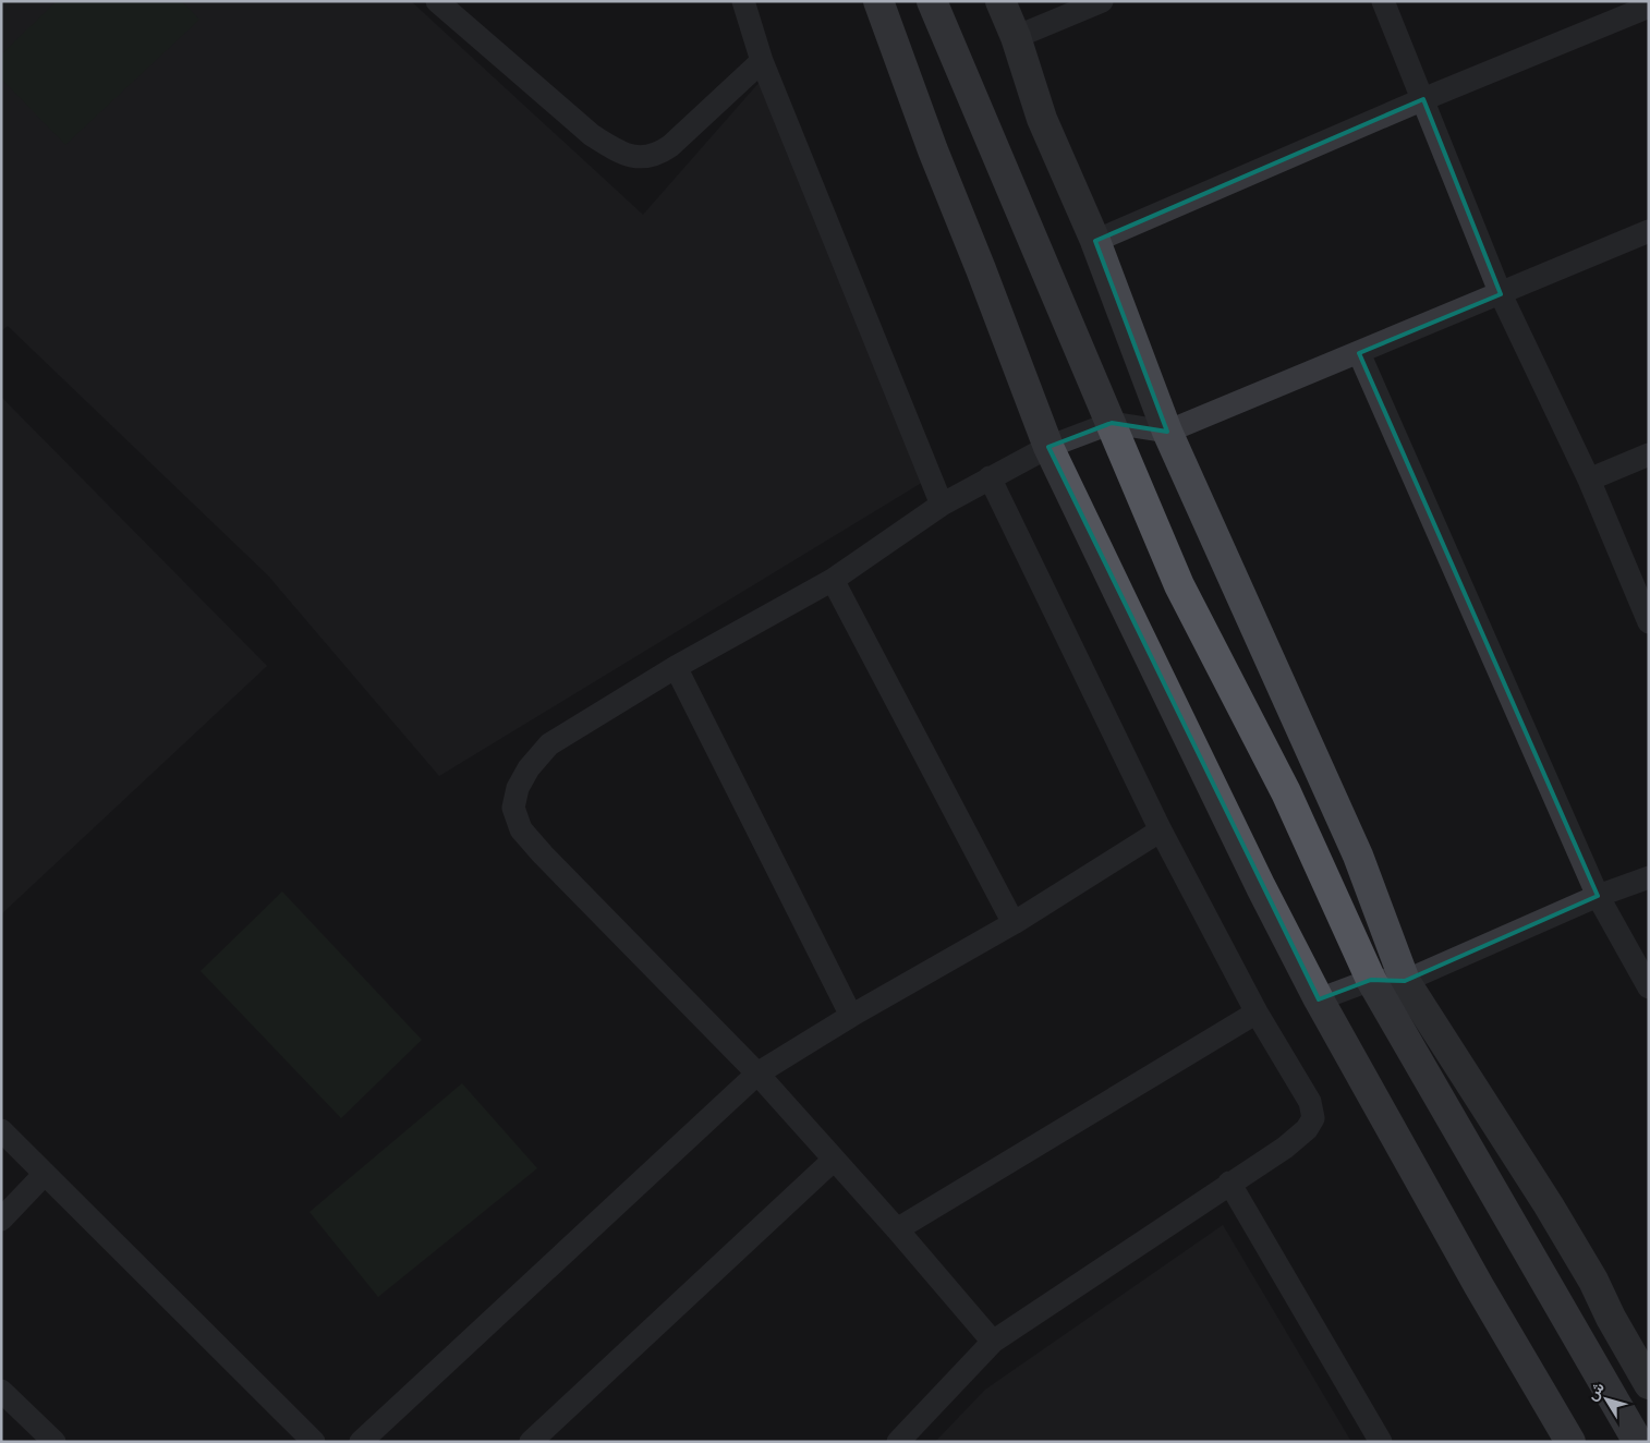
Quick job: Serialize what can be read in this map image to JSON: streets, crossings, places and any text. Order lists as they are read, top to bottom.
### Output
{
  "north": "top left"
}
